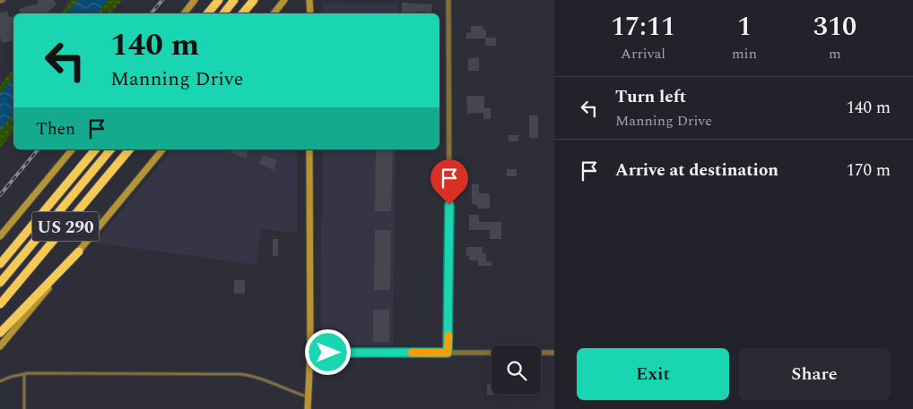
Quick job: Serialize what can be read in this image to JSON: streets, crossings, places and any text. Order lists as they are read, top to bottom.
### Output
{
  "streets": {
    "highway": ["US 290"]
  },
  "page": {
    "eta": [
      "17:11",
      "Arrival",
      "1",
      "min",
      "310",
      "m"
    ],
    "turn": ["140 m", "Manning Drive"],
    "list": [
      {
        "name": "Turn left",
        "note": "Manning Drive",
        "value": "140 m"
      },
      {
        "name": "Arrive at destination",
        "value": "170 m"
      }
    ],
    "then": "Then",
    "buttons": ["Exit", "Share"]
  }
}
